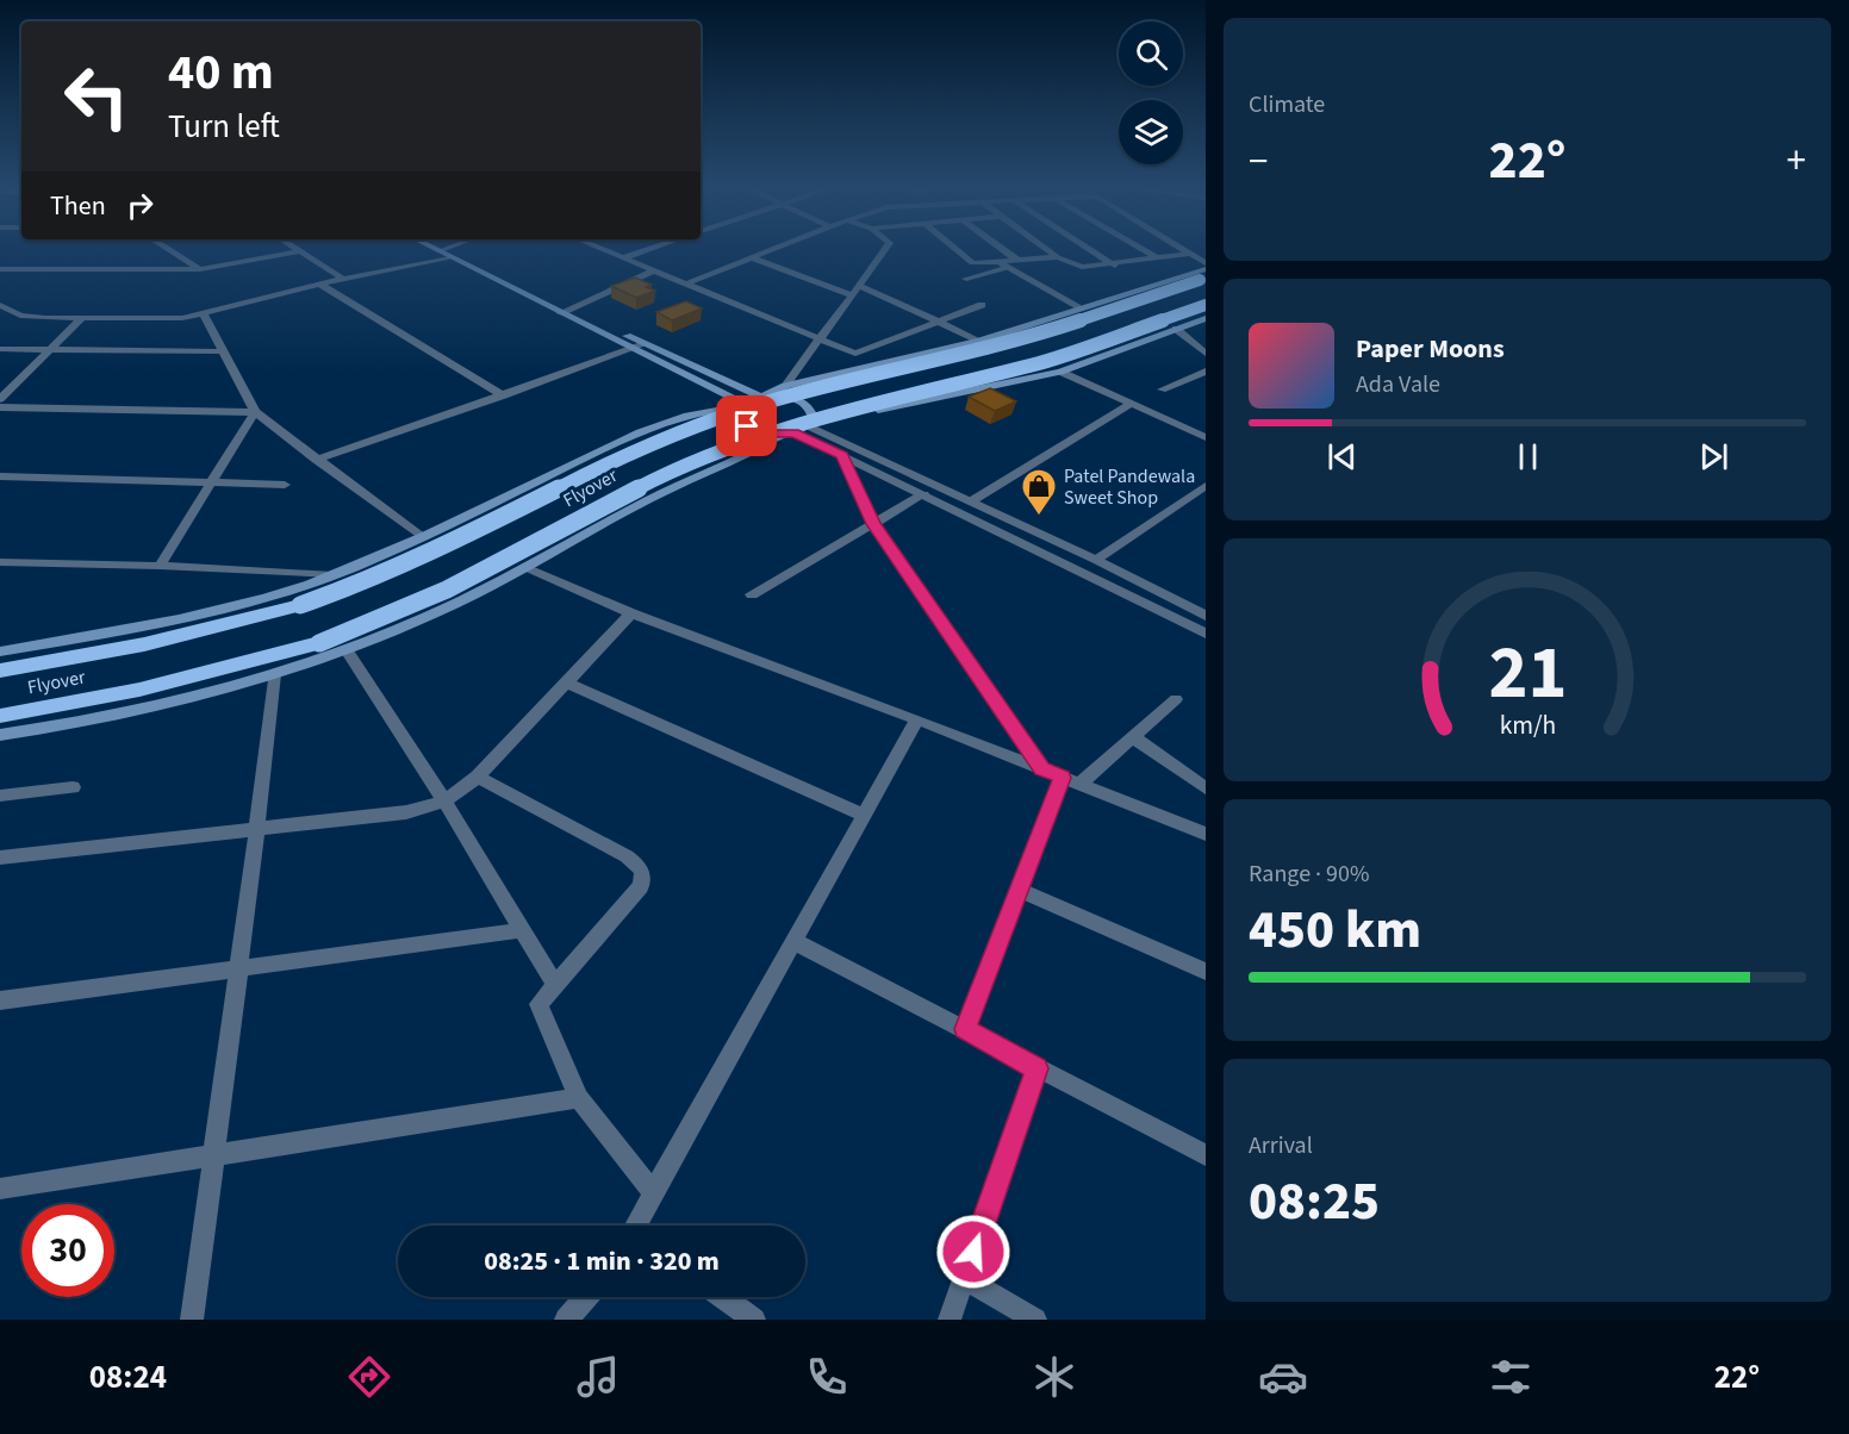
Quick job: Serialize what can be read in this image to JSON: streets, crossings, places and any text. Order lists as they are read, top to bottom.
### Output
{
  "streets": {
    "highway": ["Flyover"]
  },
  "places": {
    "shop": ["Patel Pandewala Sweet Shop"]
  },
  "page": {
    "tile": [
      "Climate",
      ["Range · 90%", "450 km"],
      ["Arrival", "08:25"]
    ],
    "turn": ["40 m", "Turn left"],
    "heat": ["−", "22°", "+"],
    "then": "Then",
    "song": ["Paper Moons", "Ada Vale"],
    "limit": "30",
    "trip": "08:25 · 1 min · 320 m",
    "tabs": ["08:24", "22°"],
    "gauge": ["21", "km/h"]
  }
}
